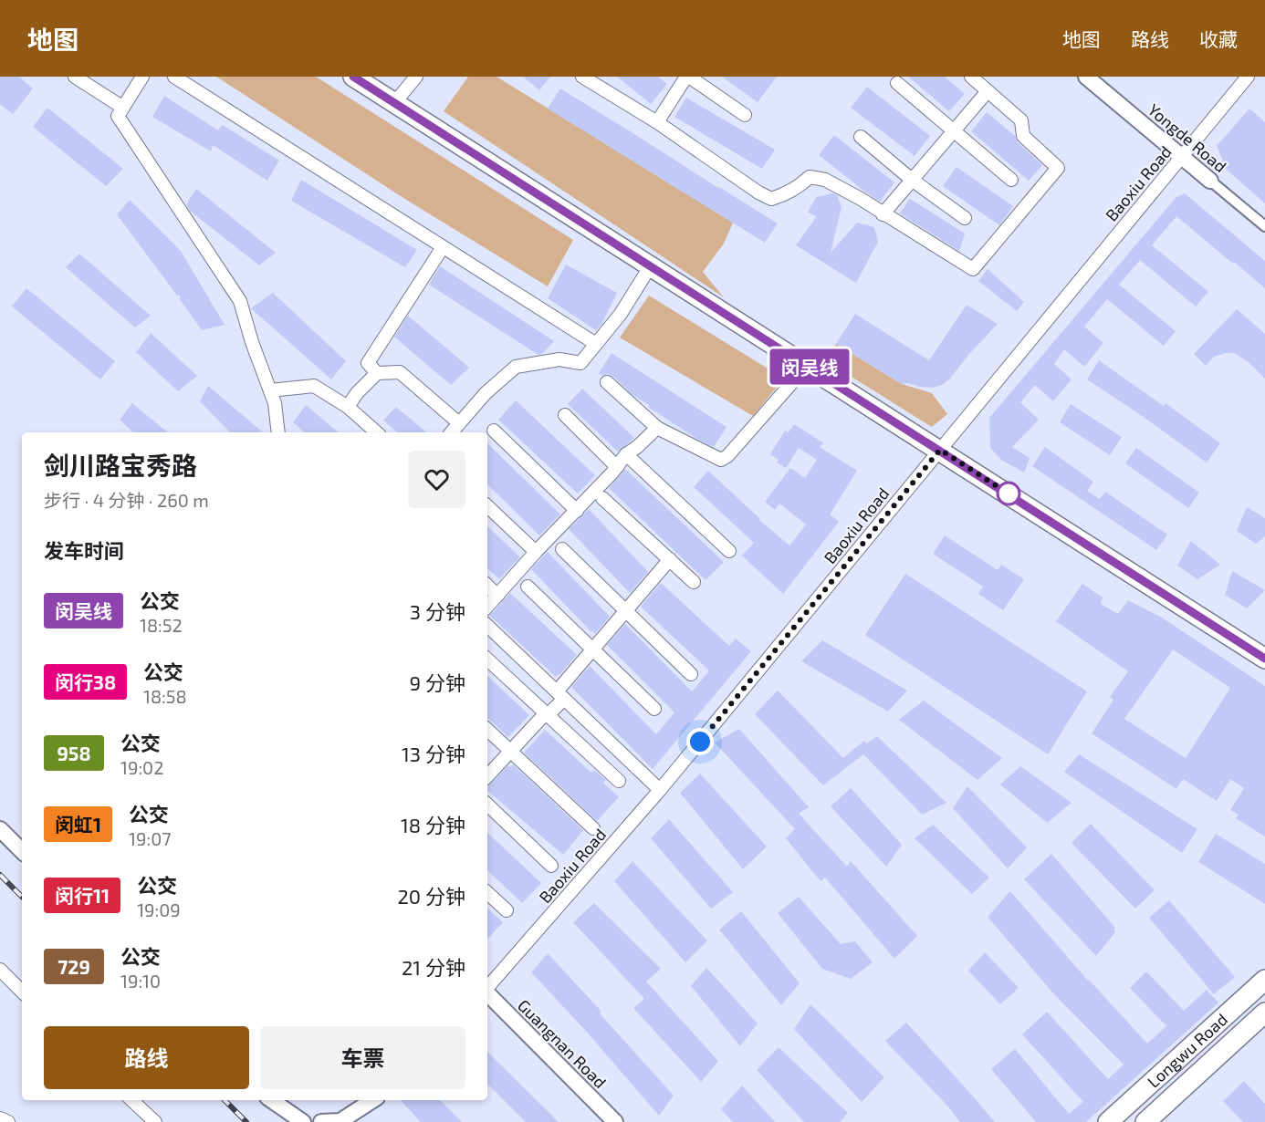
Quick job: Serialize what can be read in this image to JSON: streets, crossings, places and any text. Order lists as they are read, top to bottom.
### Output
{
  "streets": {
    "main road": ["Longwu Road"],
    "street": ["Yongde Road", "Baoxiu Road", "Guangnan Road"]
  },
  "crossings": [
    ["Yongde Road", "Baoxiu Road"]
  ],
  "lines": ["bus line 闵吴线"],
  "page": {
    "header": "地图",
    "nav": ["地图", "路线", "收藏"],
    "on_map": "闵吴线",
    "heading": [
      ["剑川路宝秀路", "步行 · 4 分钟 · 260 m"],
      "发车时间"
    ],
    "list": [
      {
        "mark": "闵吴线",
        "name": "公交",
        "note": "18:52",
        "value": "3 分钟"
      },
      {
        "mark": "闵行38",
        "name": "公交",
        "note": "18:58",
        "value": "9 分钟"
      },
      {
        "mark": "958",
        "name": "公交",
        "note": "19:02",
        "value": "13 分钟"
      },
      {
        "mark": "闵虹1",
        "name": "公交",
        "note": "19:07",
        "value": "18 分钟"
      },
      {
        "mark": "闵行11",
        "name": "公交",
        "note": "19:09",
        "value": "20 分钟"
      },
      {
        "mark": "729",
        "name": "公交",
        "note": "19:10",
        "value": "21 分钟"
      }
    ],
    "buttons": ["路线", "车票"]
  }
}
